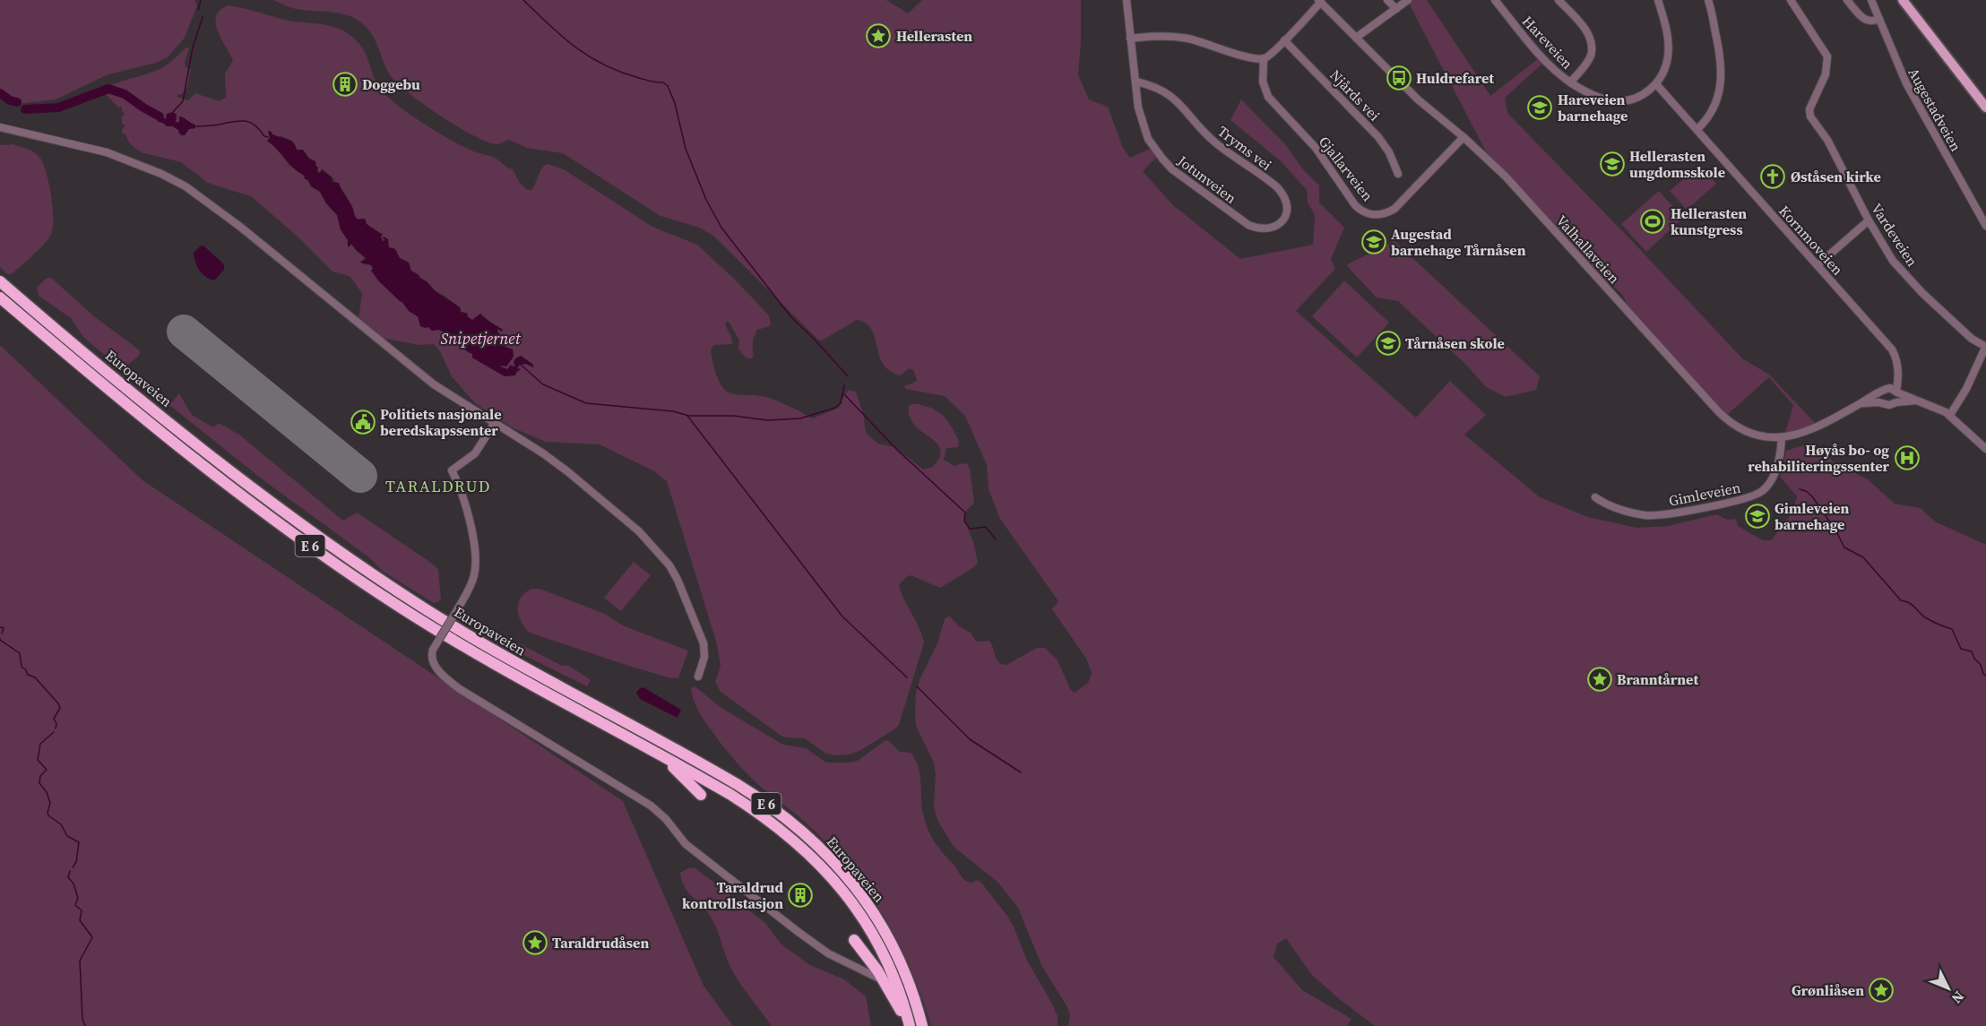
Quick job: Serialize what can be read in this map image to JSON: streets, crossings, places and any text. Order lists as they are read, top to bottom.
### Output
{
  "streets": {
    "highway": ["Europaveien", "E 6"],
    "street": [
      "Hareveien",
      "Njårds vei",
      "Augestadveien",
      "Tryms vei",
      "Gjallarveien",
      "Jotunveien",
      "Vardeveien",
      "Kornmoveien",
      "Valhallaveien",
      "Gimleveien"
    ]
  },
  "crossings": [
    ["Hareveien", "Kornmoveien"],
    ["Tryms vei", "Jotunveien"],
    ["Gjallarveien", "Valhallaveien"],
    ["Kornmoveien", "Valhallaveien"],
    ["Valhallaveien", "Gimleveien"],
    ["Europaveien", "E 6"]
  ],
  "districts": ["TARALDRUD"],
  "water": ["Snipetjernet"],
  "places": {
    "place": [
      "Hellerasten",
      "Branntårnet",
      "Taraldrudåsen",
      "Grønliåsen"
    ],
    "bus stop": ["Huldrefaret"],
    "building": ["Doggebu", "Taraldrud kontrollstasjon"],
    "school or university": [
      "Hareveien barnehage",
      "Hellerasten ungdomsskole",
      "Augestad barnehage Tårnåsen",
      "Tårnåsen skole",
      "Gimleveien barnehage"
    ],
    "church": ["Øståsen kirke"],
    "sports": ["Hellerasten kunstgress"],
    "public building": ["Politiets nasjonale beredskapssenter"],
    "hospital": ["Høyås bo- og rehabiliteringssenter"]
  },
  "north": "bottom right"
}
